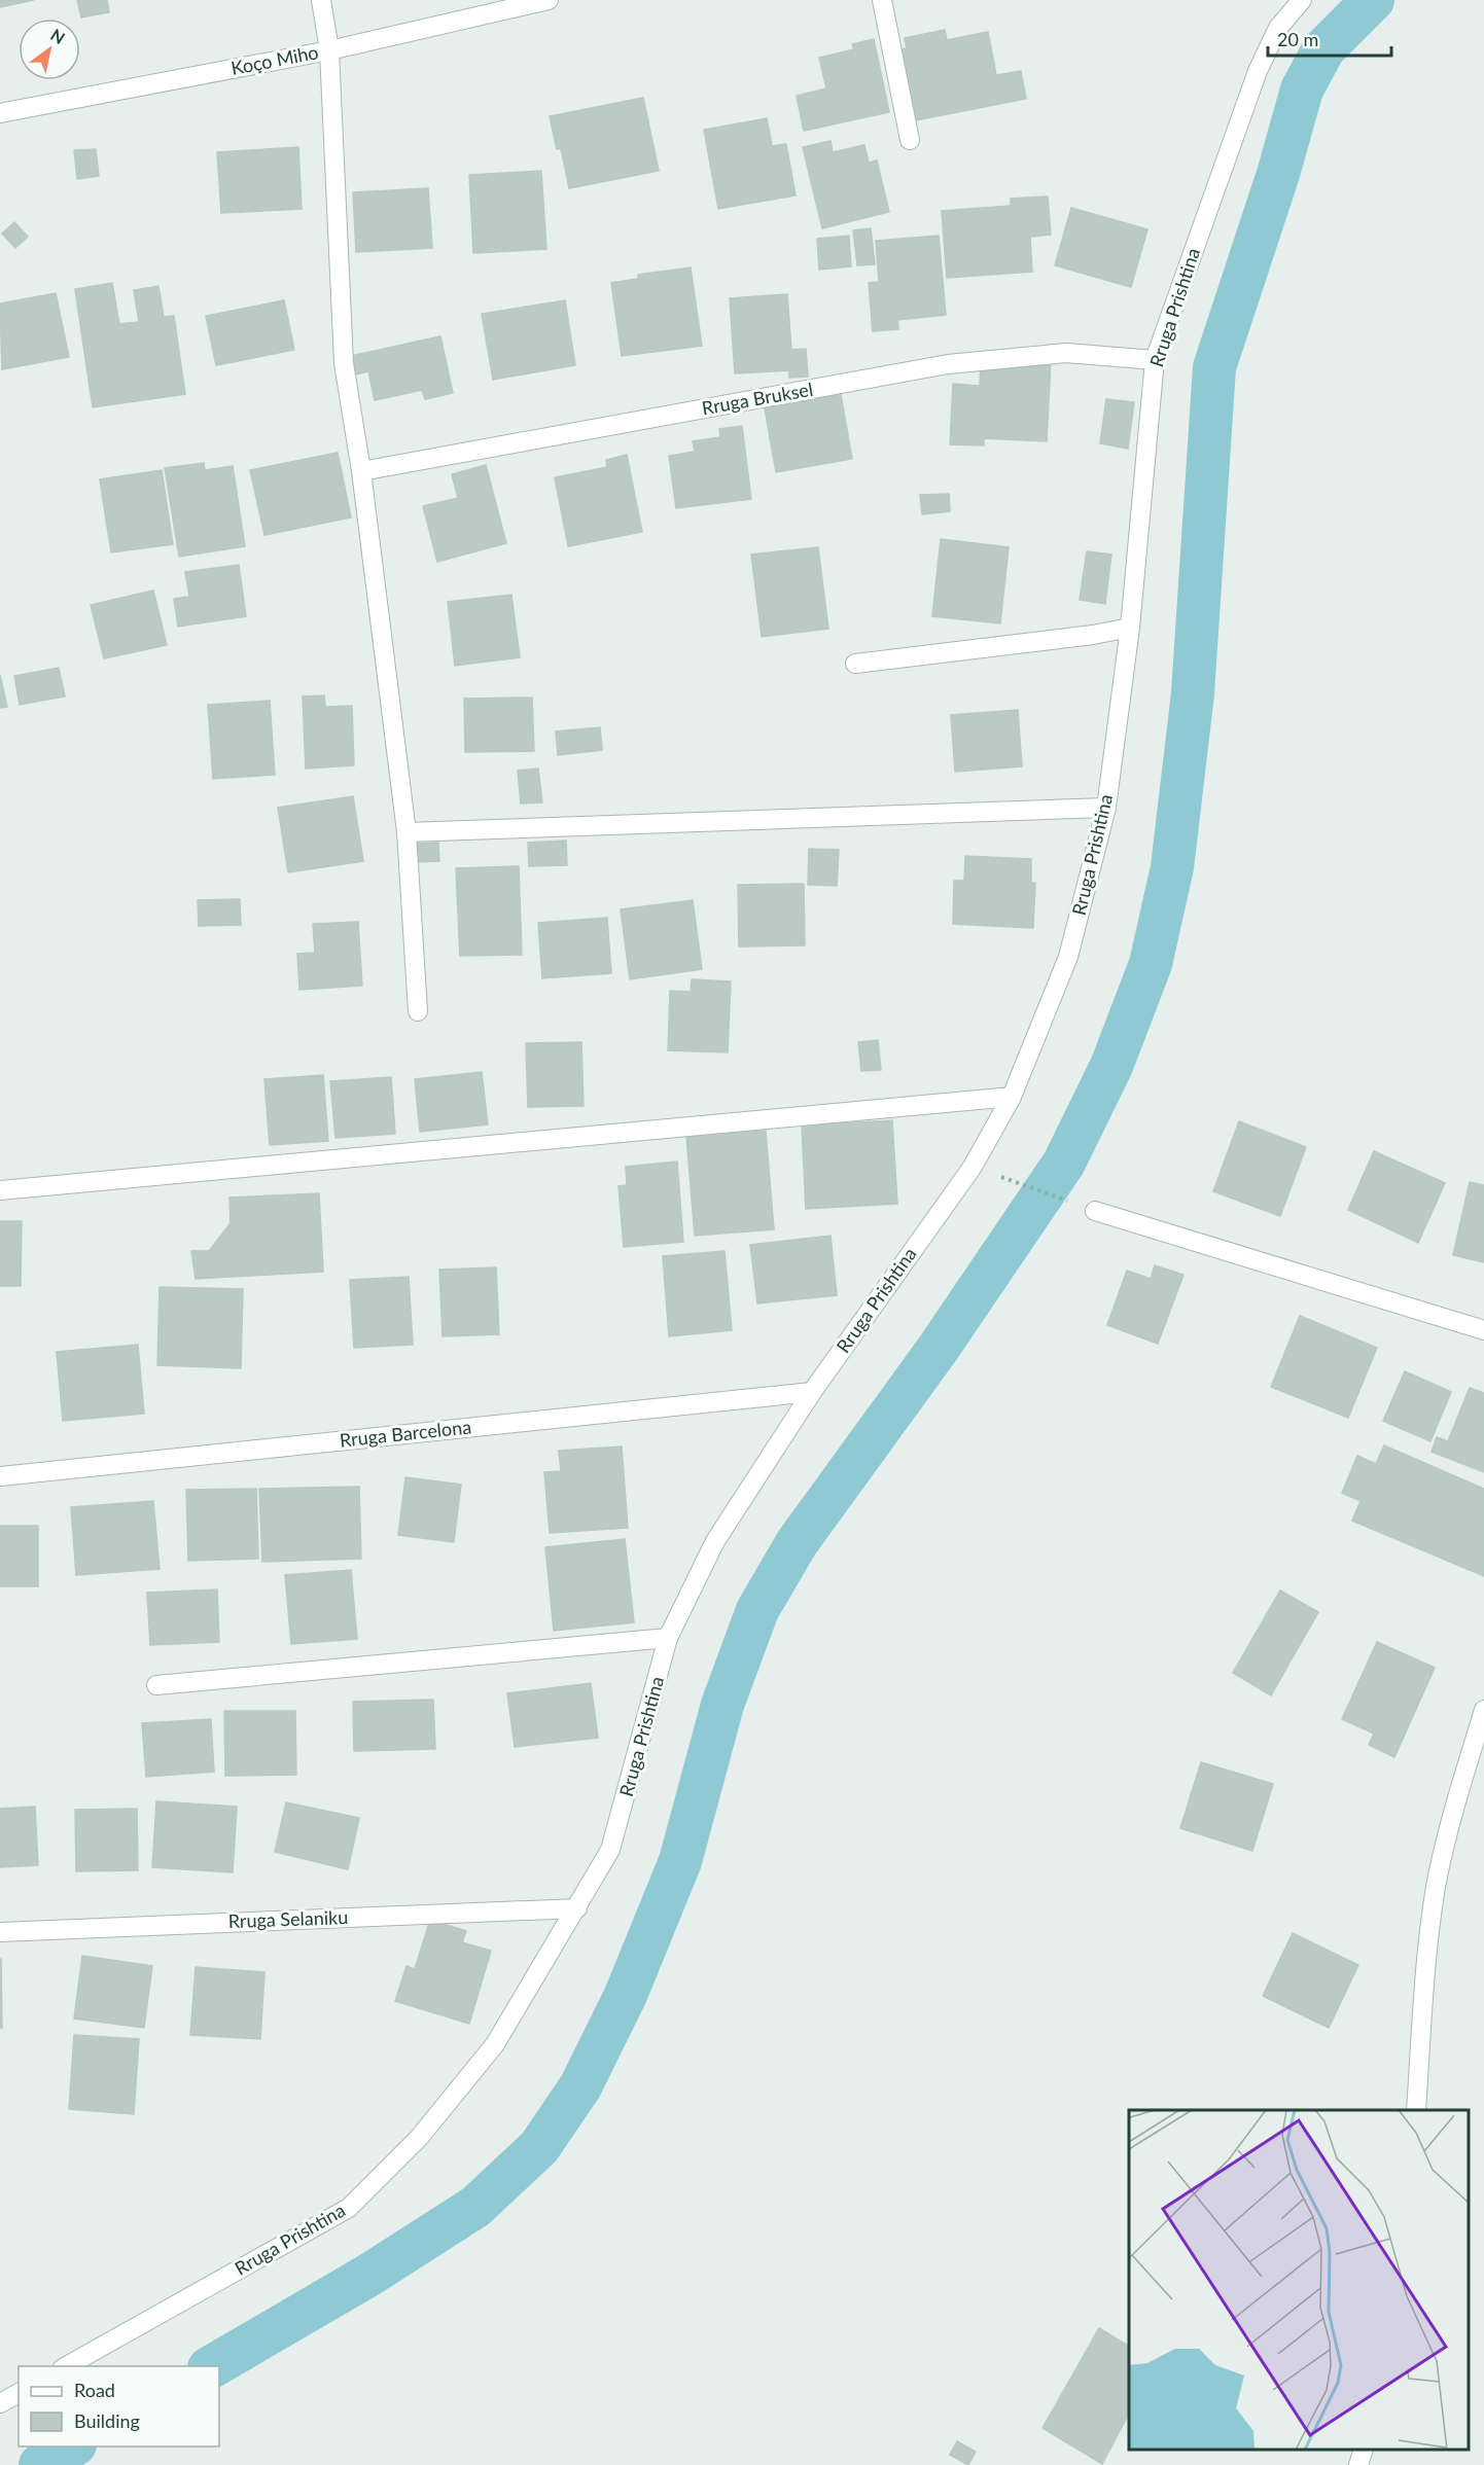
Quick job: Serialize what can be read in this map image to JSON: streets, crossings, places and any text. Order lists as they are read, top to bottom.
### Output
{
  "streets": {
    "street": [
      "Koço Miho",
      "Rruga Prishtina",
      "Rruga Bruksel",
      "Rruga Barcelona",
      "Rruga Selaniku"
    ]
  },
  "crossings": [
    ["Rruga Prishtina", "Rruga Bruksel"],
    ["Rruga Prishtina", "Rruga Barcelona"],
    ["Rruga Prishtina", "Rruga Selaniku"]
  ],
  "legend": ["Road", "Building"],
  "scale_bar": "20 m",
  "north": "top right"
}
